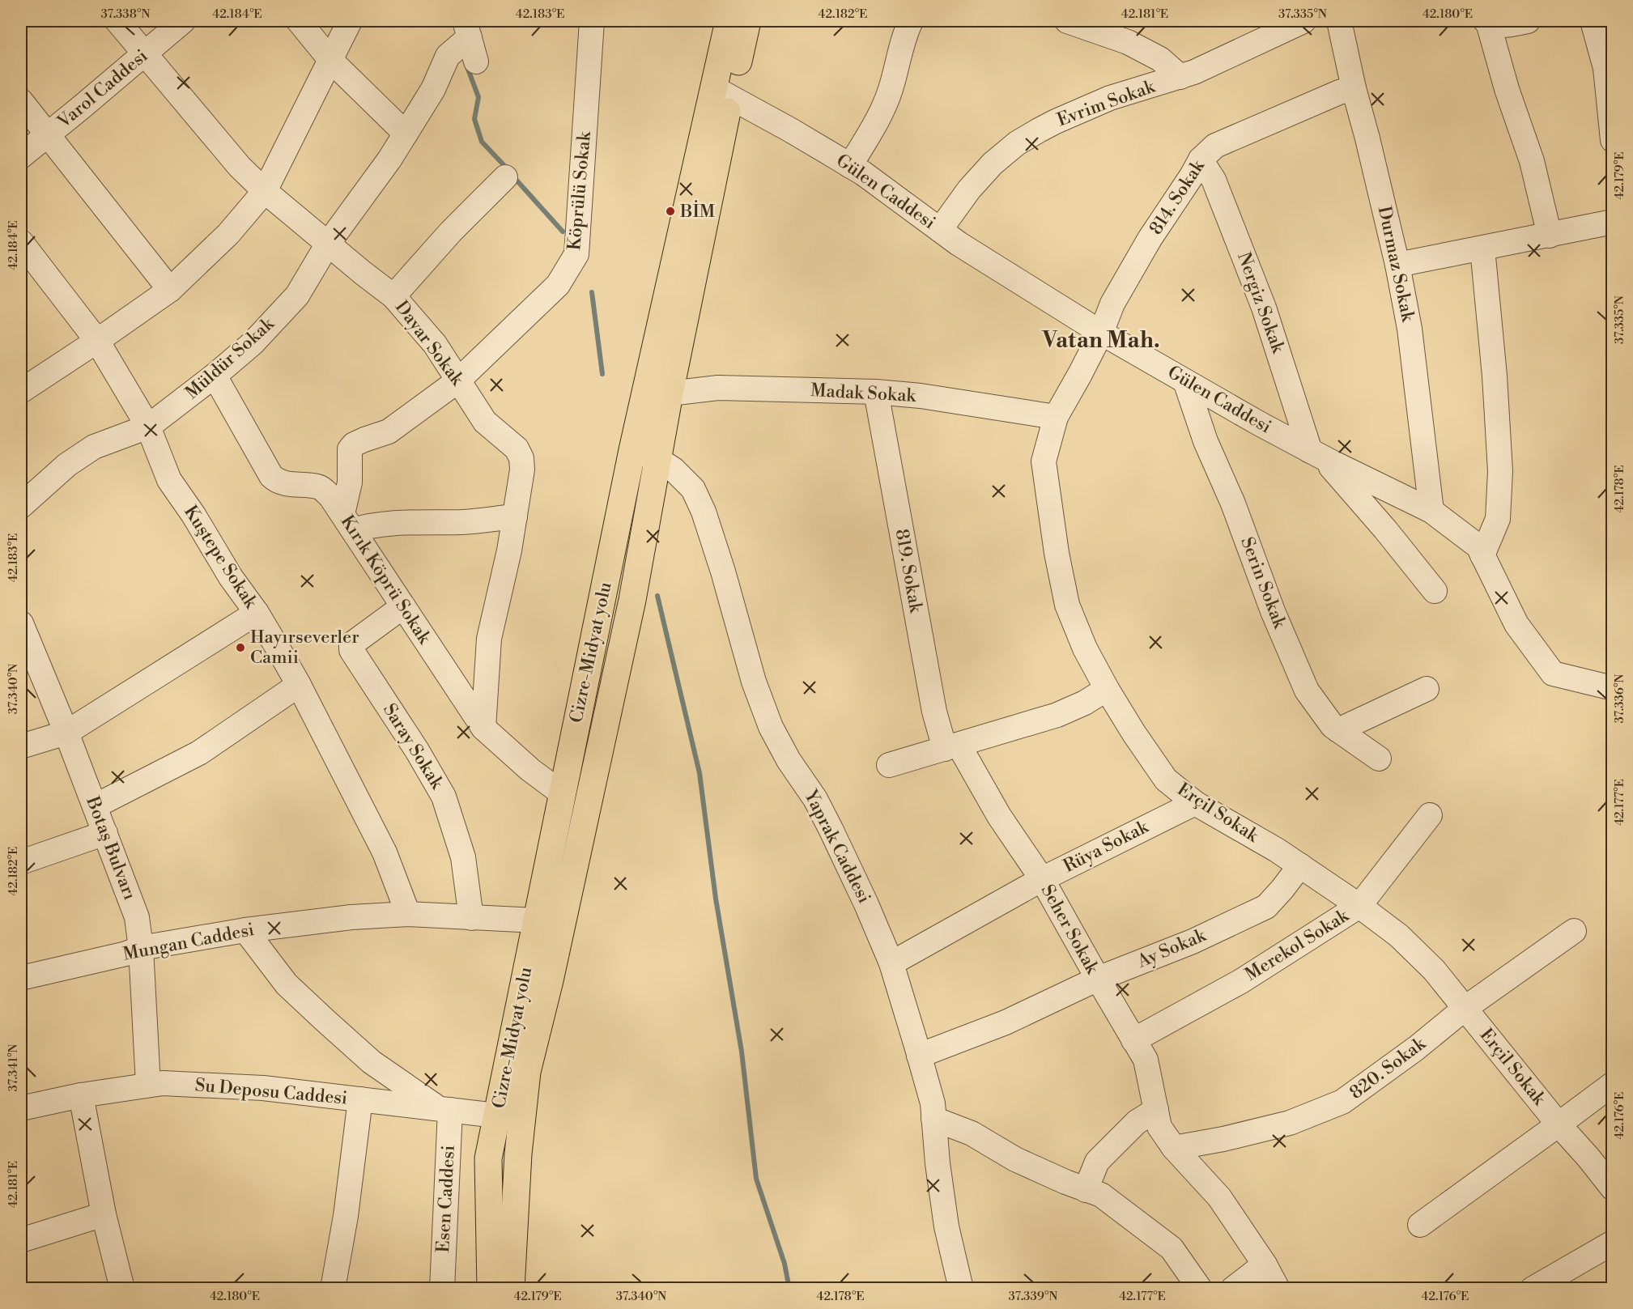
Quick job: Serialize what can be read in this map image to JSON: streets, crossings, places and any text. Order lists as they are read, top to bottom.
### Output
{
  "streets": {
    "highway": ["Cizre-Midyat yolu"],
    "street": [
      "Varol Caddesi",
      "Evrim Sokak",
      "Köprülü Sokak",
      "Gülen Caddesi",
      "814. Sokak",
      "Durmaz Sokak",
      "Nergiz Sokak",
      "Dayar Sokak",
      "Müldür Sokak",
      "Madak Sokak",
      "Kuştepe Sokak",
      "819. Sokak",
      "Kırık Köprü Sokak",
      "Serin Sokak",
      "Saray Sokak",
      "Erçil Sokak",
      "Yaprak Caddesi",
      "Rüya Sokak",
      "Botaş Bulvarı",
      "Seher Sokak",
      "Mungan Caddesi",
      "Merekol Sokak",
      "Ay Sokak",
      "820. Sokak",
      "Su Deposu Caddesi",
      "Esen Caddesi"
    ]
  },
  "crossings": [
    ["Varol Caddesi", "Dayar Sokak"],
    ["Evrim Sokak", "Gülen Caddesi"],
    ["Köprülü Sokak", "Dayar Sokak"],
    ["Köprülü Sokak", "Kırık Köprü Sokak"],
    ["Gülen Caddesi", "814. Sokak"],
    ["Gülen Caddesi", "Durmaz Sokak"],
    ["Gülen Caddesi", "Nergiz Sokak"],
    ["Gülen Caddesi", "Serin Sokak"],
    ["Gülen Caddesi", "Cizre-Midyat yolu"],
    ["Gülen Caddesi", "Erçil Sokak"],
    ["814. Sokak", "Durmaz Sokak"],
    ["814. Sokak", "Nergiz Sokak"],
    ["814. Sokak", "Erçil Sokak"],
    ["Dayar Sokak", "Müldür Sokak"],
    ["Dayar Sokak", "Kırık Köprü Sokak"],
    ["Müldür Sokak", "Kuştepe Sokak"],
    ["Müldür Sokak", "Kırık Köprü Sokak"],
    ["Madak Sokak", "819. Sokak"],
    ["Madak Sokak", "Cizre-Midyat yolu"],
    ["Madak Sokak", "Erçil Sokak"],
    ["Kuştepe Sokak", "Mungan Caddesi"],
    ["819. Sokak", "Seher Sokak"],
    ["Kırık Köprü Sokak", "Cizre-Midyat yolu"],
    ["Kırık Köprü Sokak", "Saray Sokak"],
    ["Cizre-Midyat yolu", "Yaprak Caddesi"],
    ["Cizre-Midyat yolu", "Mungan Caddesi"],
    ["Cizre-Midyat yolu", "Su Deposu Caddesi"],
    ["Saray Sokak", "Mungan Caddesi"],
    ["Erçil Sokak", "Rüya Sokak"],
    ["Erçil Sokak", "Merekol Sokak"],
    ["Erçil Sokak", "Ay Sokak"],
    ["Erçil Sokak", "820. Sokak"],
    ["Yaprak Caddesi", "Rüya Sokak"],
    ["Yaprak Caddesi", "Ay Sokak"],
    ["Rüya Sokak", "Seher Sokak"],
    ["Botaş Bulvarı", "Mungan Caddesi"],
    ["Botaş Bulvarı", "Su Deposu Caddesi"],
    ["Seher Sokak", "Merekol Sokak"],
    ["Seher Sokak", "Ay Sokak"],
    ["Seher Sokak", "820. Sokak"],
    ["Su Deposu Caddesi", "Esen Caddesi"]
  ],
  "districts": ["Vatan Mah."],
  "places": ["BİM", "Hayırseverler Camii"],
  "coordinates": [
    "37.338°N",
    "42.184°E",
    "42.183°E",
    "42.182°E",
    "42.181°E",
    "37.335°N",
    "42.180°E",
    "42.179°E",
    "42.178°E",
    "37.340°N",
    "37.336°N",
    "42.177°E",
    "37.341°N",
    "42.176°E",
    "37.339°N"
  ]
}
